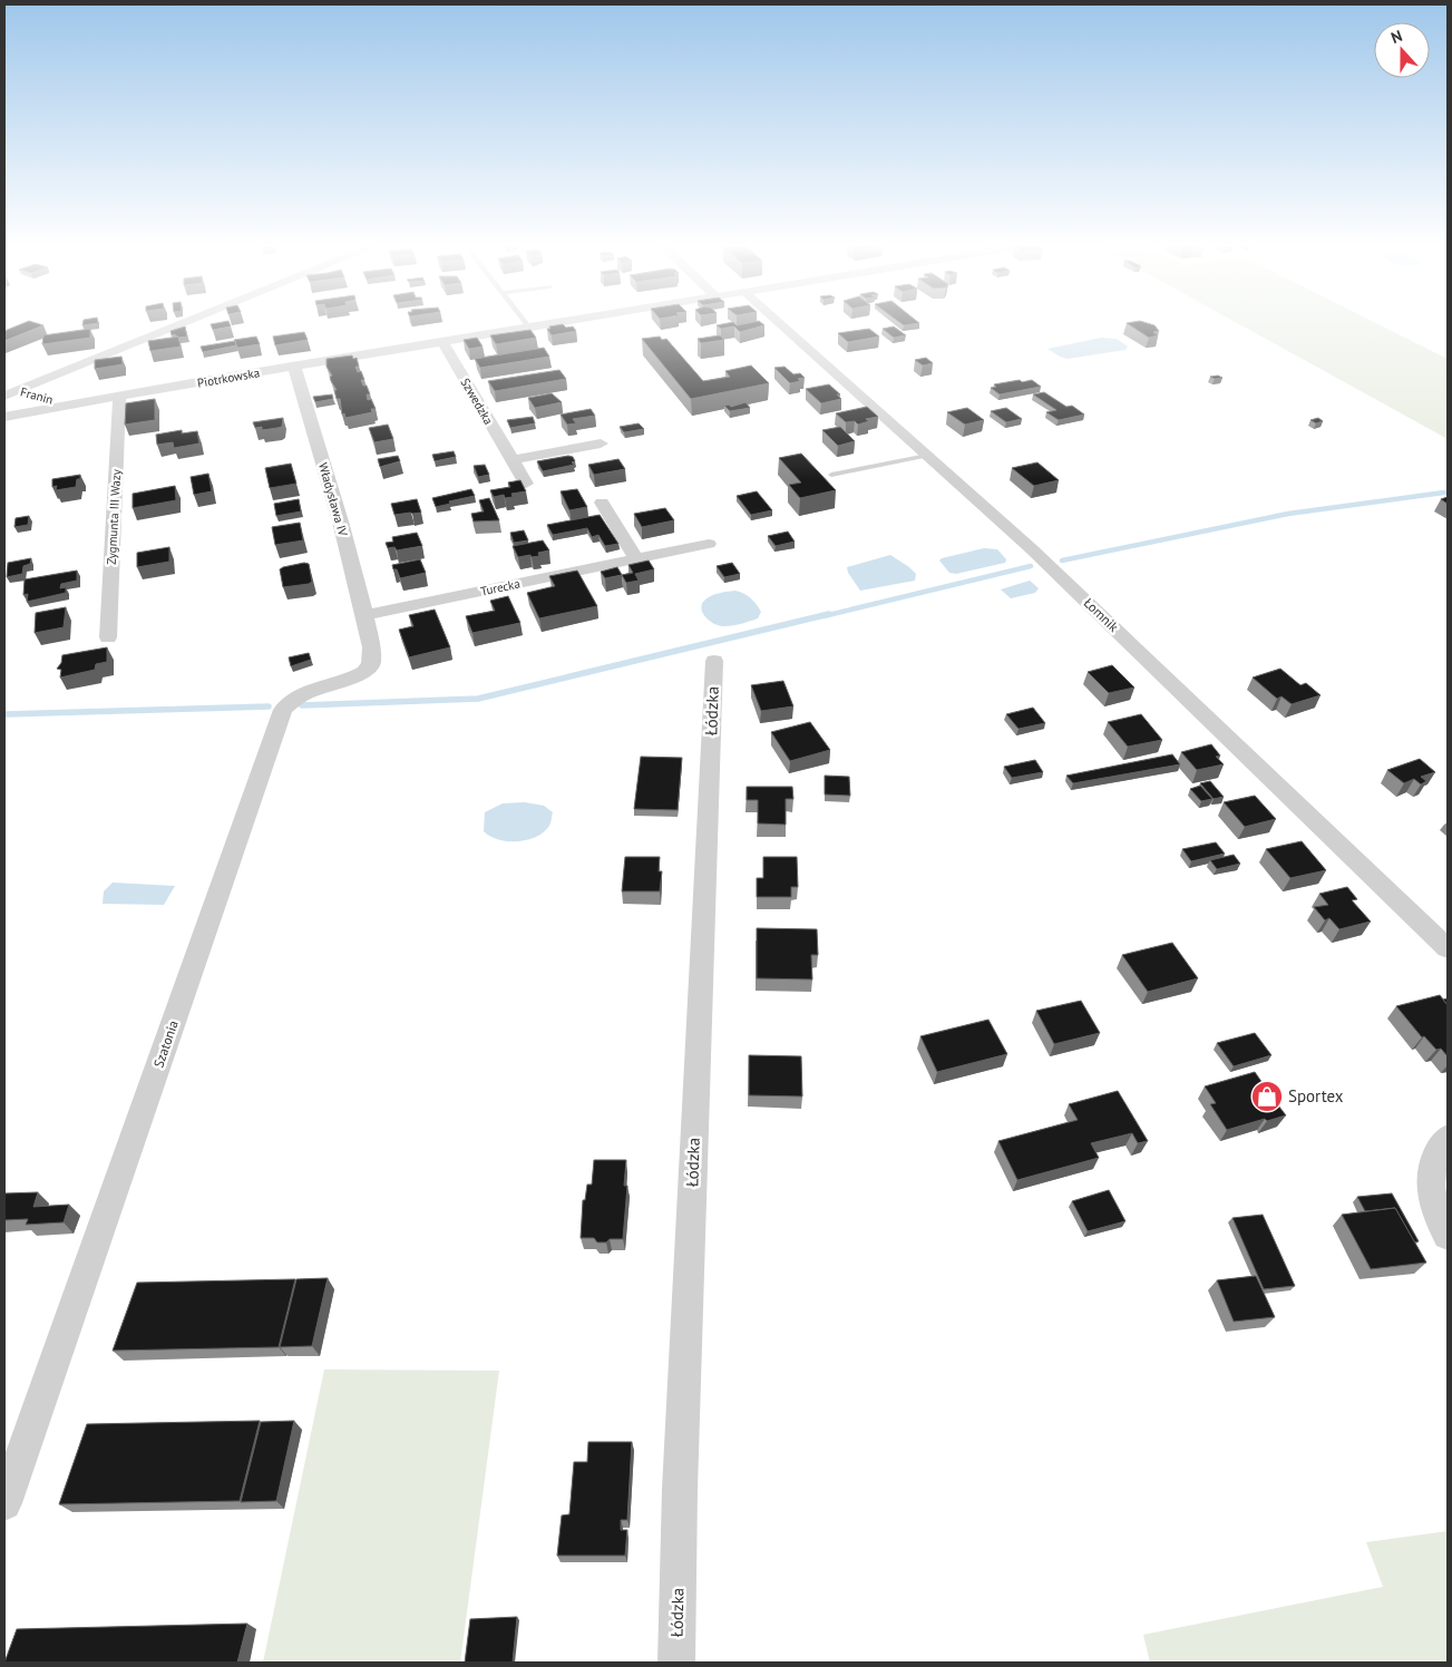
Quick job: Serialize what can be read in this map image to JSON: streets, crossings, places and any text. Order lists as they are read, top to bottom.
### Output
{
  "streets": {
    "street": [
      "Piotrkowska",
      "Franin",
      "Szwedzka",
      "Władysława IV",
      "Zygmunta III Wazy",
      "Turecka",
      "Łomnik",
      "Łódzka",
      "Szatonia"
    ]
  },
  "crossings": [
    ["Piotrkowska", "Franin"],
    ["Piotrkowska", "Szwedzka"],
    ["Piotrkowska", "Władysława IV"],
    ["Piotrkowska", "Zygmunta III Wazy"],
    ["Władysława IV", "Turecka"],
    ["Władysława IV", "Szatonia"],
    ["Turecka", "Szatonia"]
  ],
  "places": {
    "shop": ["Sportex"]
  },
  "north": "top"
}
